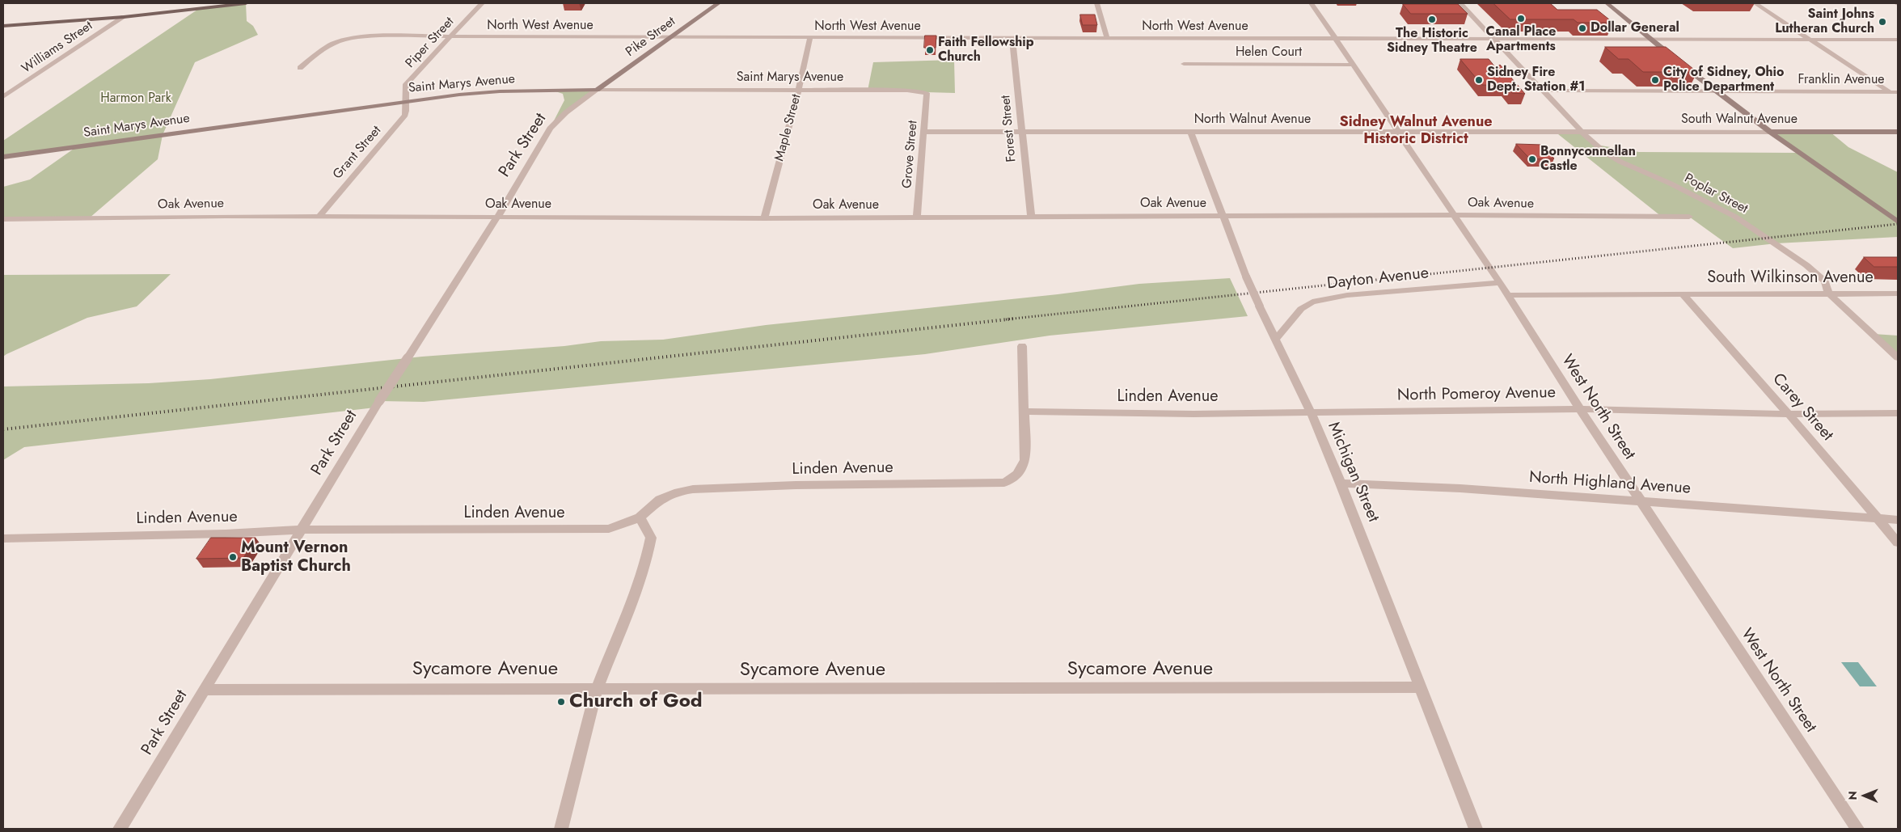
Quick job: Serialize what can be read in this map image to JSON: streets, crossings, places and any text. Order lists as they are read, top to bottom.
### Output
{
  "streets": {
    "main road": ["Pike Street", "Saint Marys Avenue", "South Walnut Avenue"],
    "street": [
      "North West Avenue",
      "Piper Street",
      "Williams Street",
      "Helen Court",
      "Franklin Avenue",
      "North Walnut Avenue",
      "Maple Street",
      "Forest Street",
      "Park Street",
      "Grant Street",
      "Grove Street",
      "Poplar Street",
      "Oak Avenue",
      "South Wilkinson Avenue",
      "Dayton Avenue",
      "North Pomeroy Avenue",
      "Linden Avenue",
      "West North Street",
      "Carey Street",
      "Michigan Street",
      "North Highland Avenue",
      "Sycamore Avenue"
    ]
  },
  "crossings": [
    ["North West Avenue", "Pike Street"],
    ["North West Avenue", "Piper Street"],
    ["North West Avenue", "Maple Street"],
    ["North West Avenue", "Forest Street"],
    ["North West Avenue", "Poplar Street"],
    ["North West Avenue", "West North Street"],
    ["Pike Street", "Saint Marys Avenue"],
    ["Pike Street", "Park Street"],
    ["Piper Street", "Saint Marys Avenue"],
    ["Piper Street", "Grant Street"],
    ["Helen Court", "West North Street"],
    ["Saint Marys Avenue", "Maple Street"],
    ["Saint Marys Avenue", "Park Street"],
    ["Saint Marys Avenue", "Grant Street"],
    ["Saint Marys Avenue", "Grove Street"],
    ["Franklin Avenue", "Poplar Street"],
    ["North Walnut Avenue", "South Walnut Avenue"],
    ["North Walnut Avenue", "Forest Street"],
    ["North Walnut Avenue", "Grove Street"],
    ["North Walnut Avenue", "Poplar Street"],
    ["North Walnut Avenue", "West North Street"],
    ["North Walnut Avenue", "Michigan Street"],
    ["South Walnut Avenue", "Poplar Street"],
    ["Maple Street", "Oak Avenue"],
    ["Forest Street", "Oak Avenue"],
    ["Park Street", "Oak Avenue"],
    ["Park Street", "Linden Avenue"],
    ["Park Street", "Sycamore Avenue"],
    ["Grant Street", "Oak Avenue"],
    ["Grove Street", "Oak Avenue"],
    ["Poplar Street", "South Wilkinson Avenue"],
    ["Oak Avenue", "West North Street"],
    ["Oak Avenue", "Michigan Street"],
    ["South Wilkinson Avenue", "West North Street"],
    ["South Wilkinson Avenue", "Carey Street"],
    ["Dayton Avenue", "West North Street"],
    ["Dayton Avenue", "Michigan Street"],
    ["North Pomeroy Avenue", "Linden Avenue"],
    ["North Pomeroy Avenue", "West North Street"],
    ["North Pomeroy Avenue", "Carey Street"],
    ["North Pomeroy Avenue", "Michigan Street"],
    ["Linden Avenue", "Michigan Street"],
    ["West North Street", "North Highland Avenue"],
    ["Carey Street", "North Highland Avenue"],
    ["Michigan Street", "North Highland Avenue"],
    ["Michigan Street", "Sycamore Avenue"]
  ],
  "districts": ["Sidney Walnut Avenue Historic District"],
  "parks": ["Harmon Park"],
  "places": [
    "Canal Place Apartments",
    "The Historic Sidney Theatre",
    "Saint Johns Lutheran Church",
    "Dollar General",
    "Faith Fellowship Church",
    "Sidney Fire Dept. Station #1",
    "City of Sidney, Ohio Police Department",
    "Bonnyconnellan Castle",
    "Mount Vernon Baptist Church",
    "Church of God"
  ],
  "north": "left"
}
